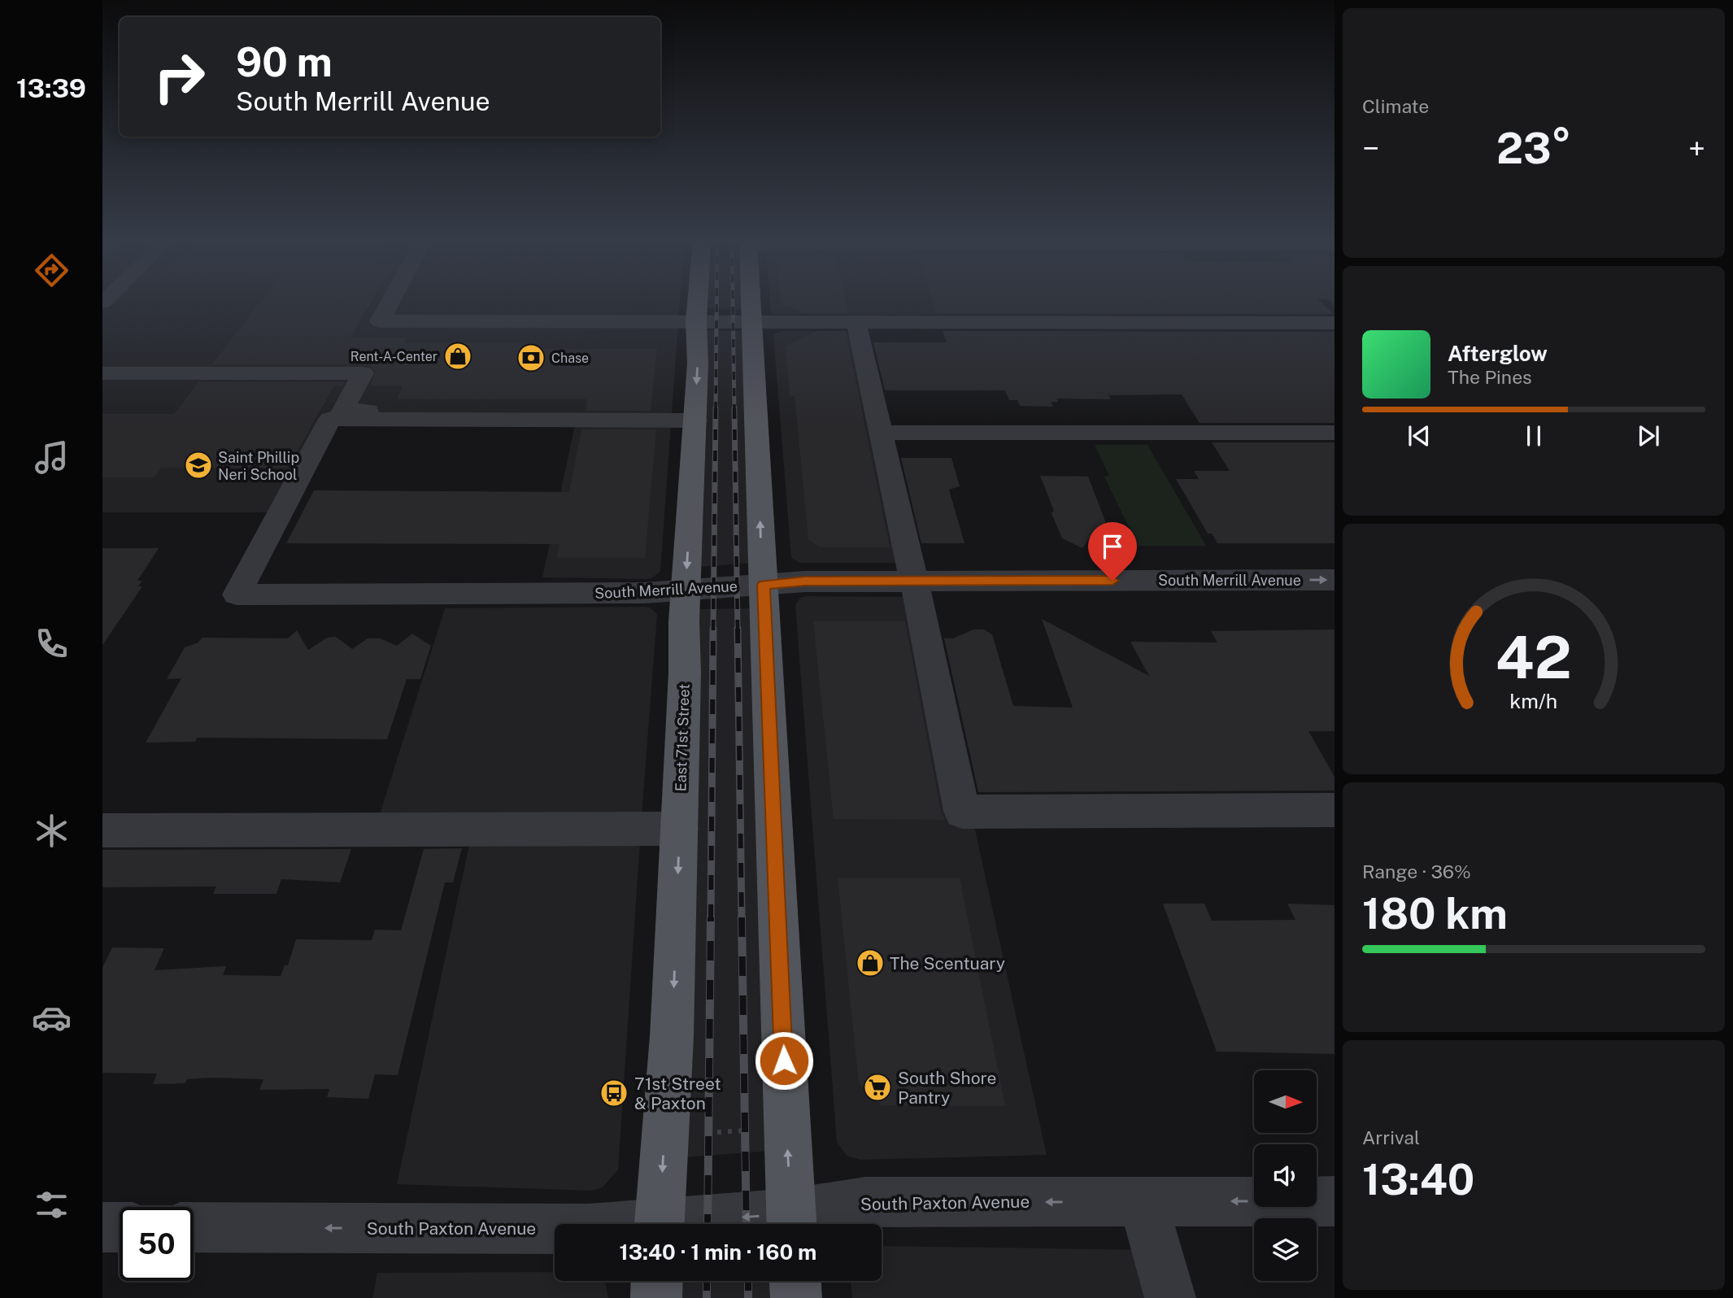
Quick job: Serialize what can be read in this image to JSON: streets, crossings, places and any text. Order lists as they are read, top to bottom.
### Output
{
  "streets": {
    "main road": ["East 71st Street"],
    "street": ["South Merrill Avenue", "South Paxton Avenue"]
  },
  "crossings": [
    ["South Merrill Avenue", "East 71st Street"]
  ],
  "one_way": ["South Paxton Avenue"],
  "places": {
    "shop": ["Rent-A-Center", "The Scentuary"],
    "bank": ["Chase"],
    "school or university": ["Saint Phillip Neri School"],
    "supermarket": ["South Shore Pantry"],
    "bus stop": ["71st Street & Paxton"]
  },
  "north": "right",
  "page": {
    "tabs": "13:39",
    "tile": [
      "Climate",
      ["Range · 36%", "180 km"],
      ["Arrival", "13:40"]
    ],
    "turn": ["90 m", "South Merrill Avenue"],
    "heat": ["−", "23°", "+"],
    "song": ["Afterglow", "The Pines"],
    "limit": "50",
    "trip": "13:40 · 1 min · 160 m",
    "gauge": ["42", "km/h"]
  }
}
